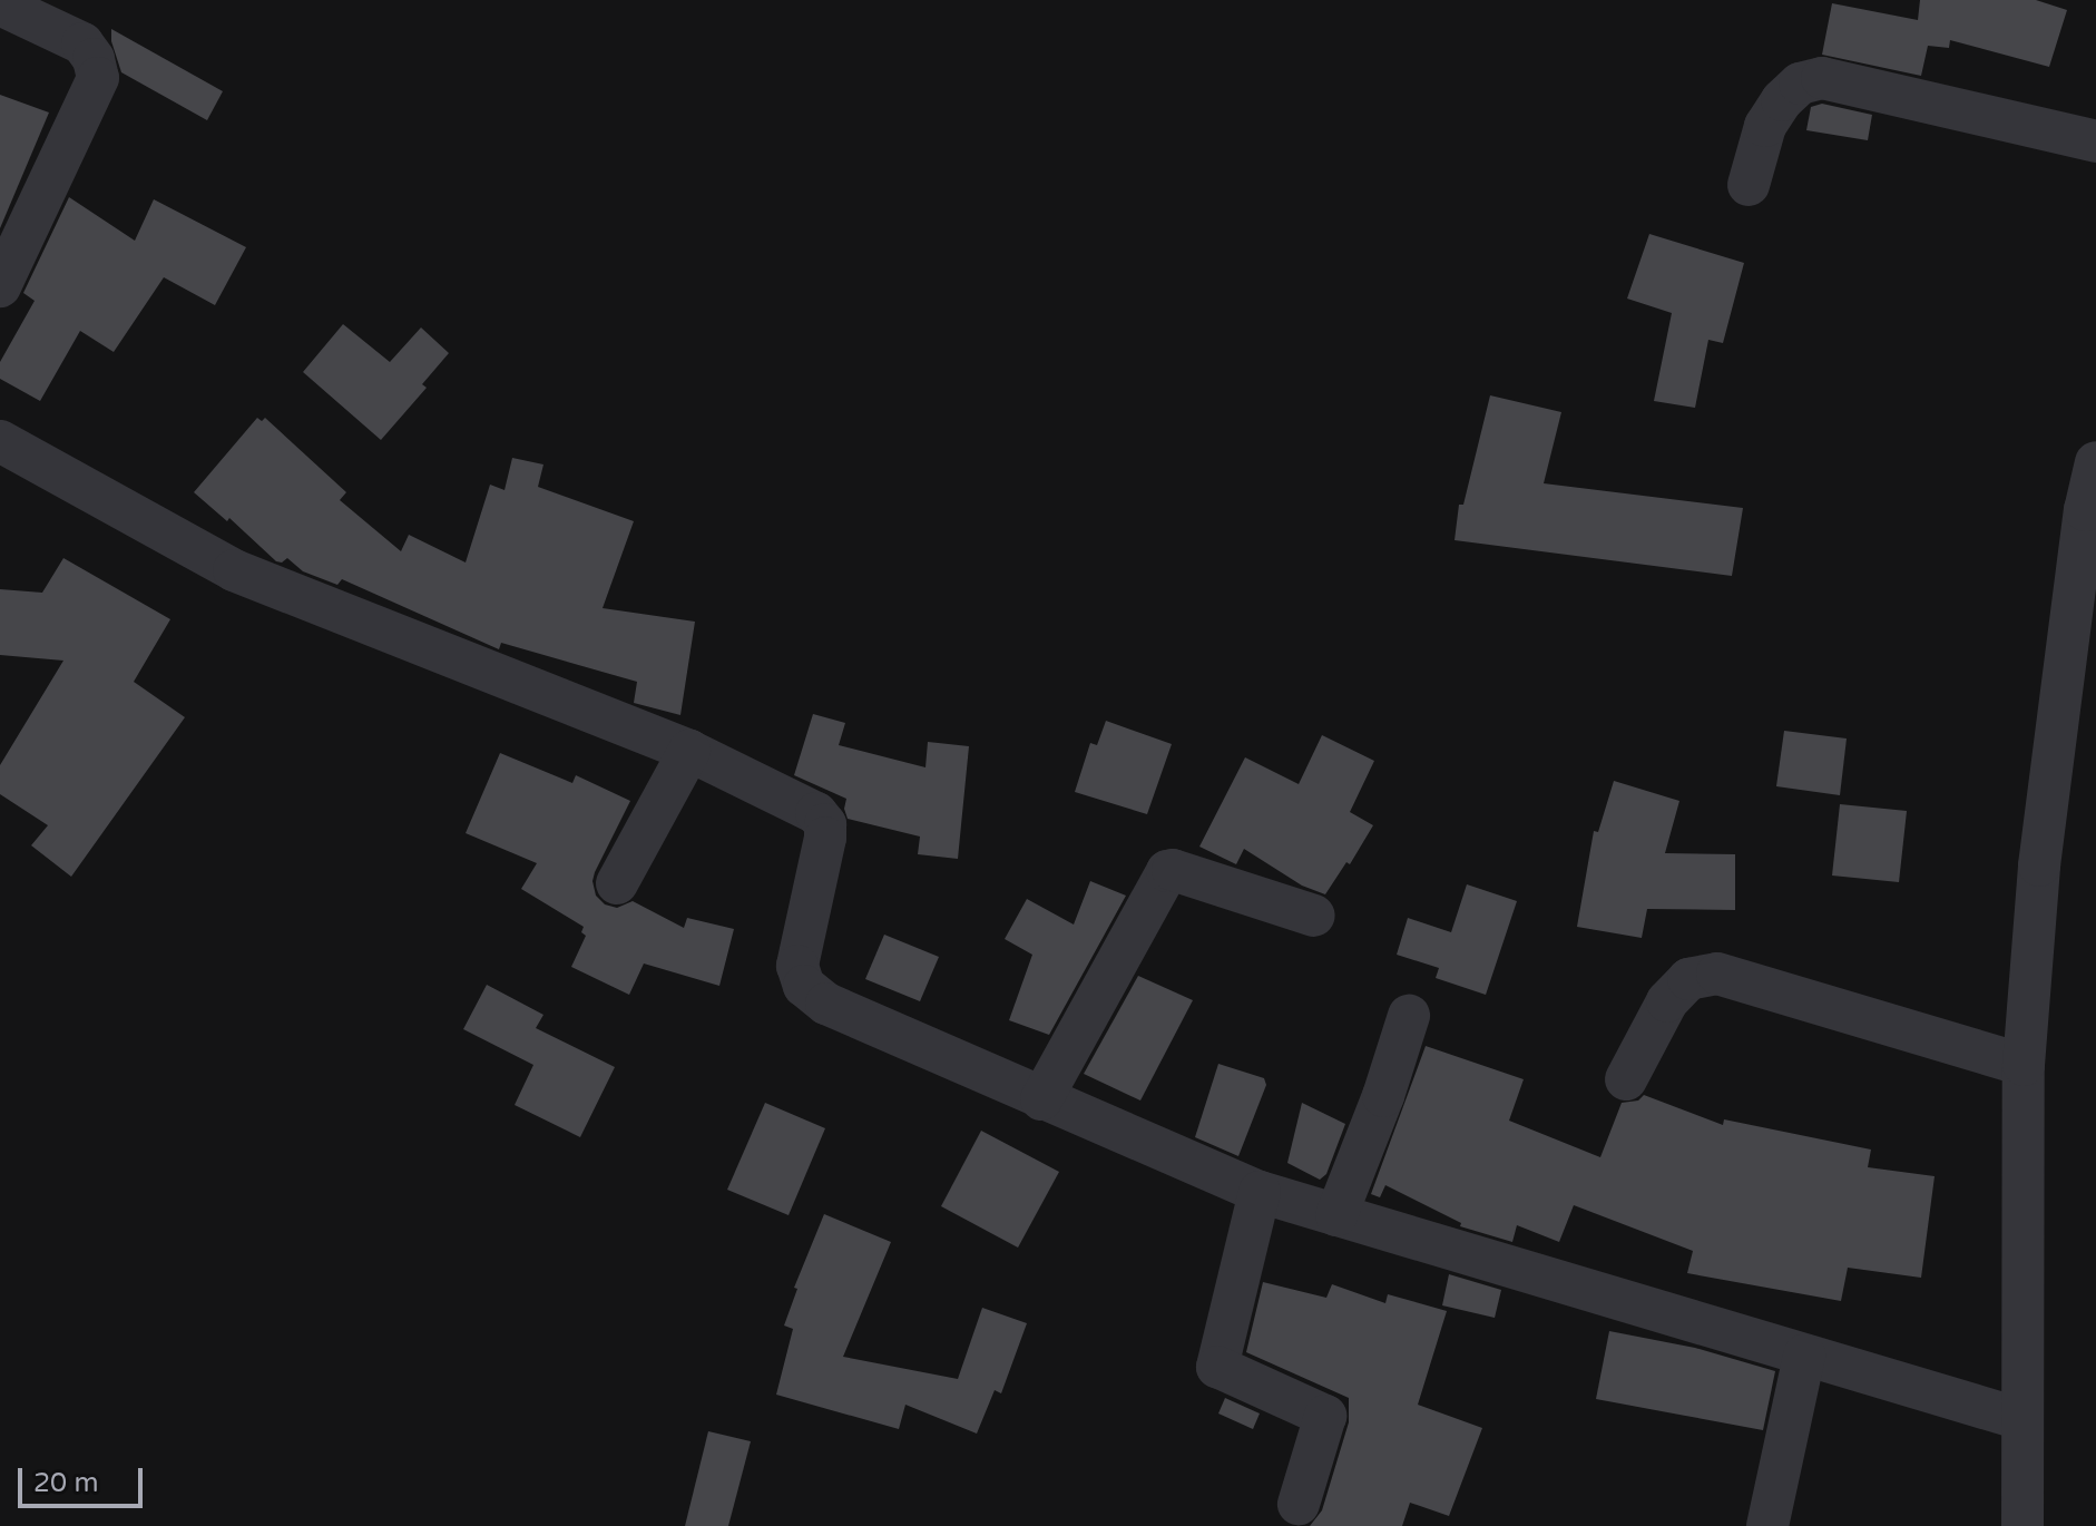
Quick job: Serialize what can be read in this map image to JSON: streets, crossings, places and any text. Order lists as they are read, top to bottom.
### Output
{
  "scale_bar": "20 m"
}
